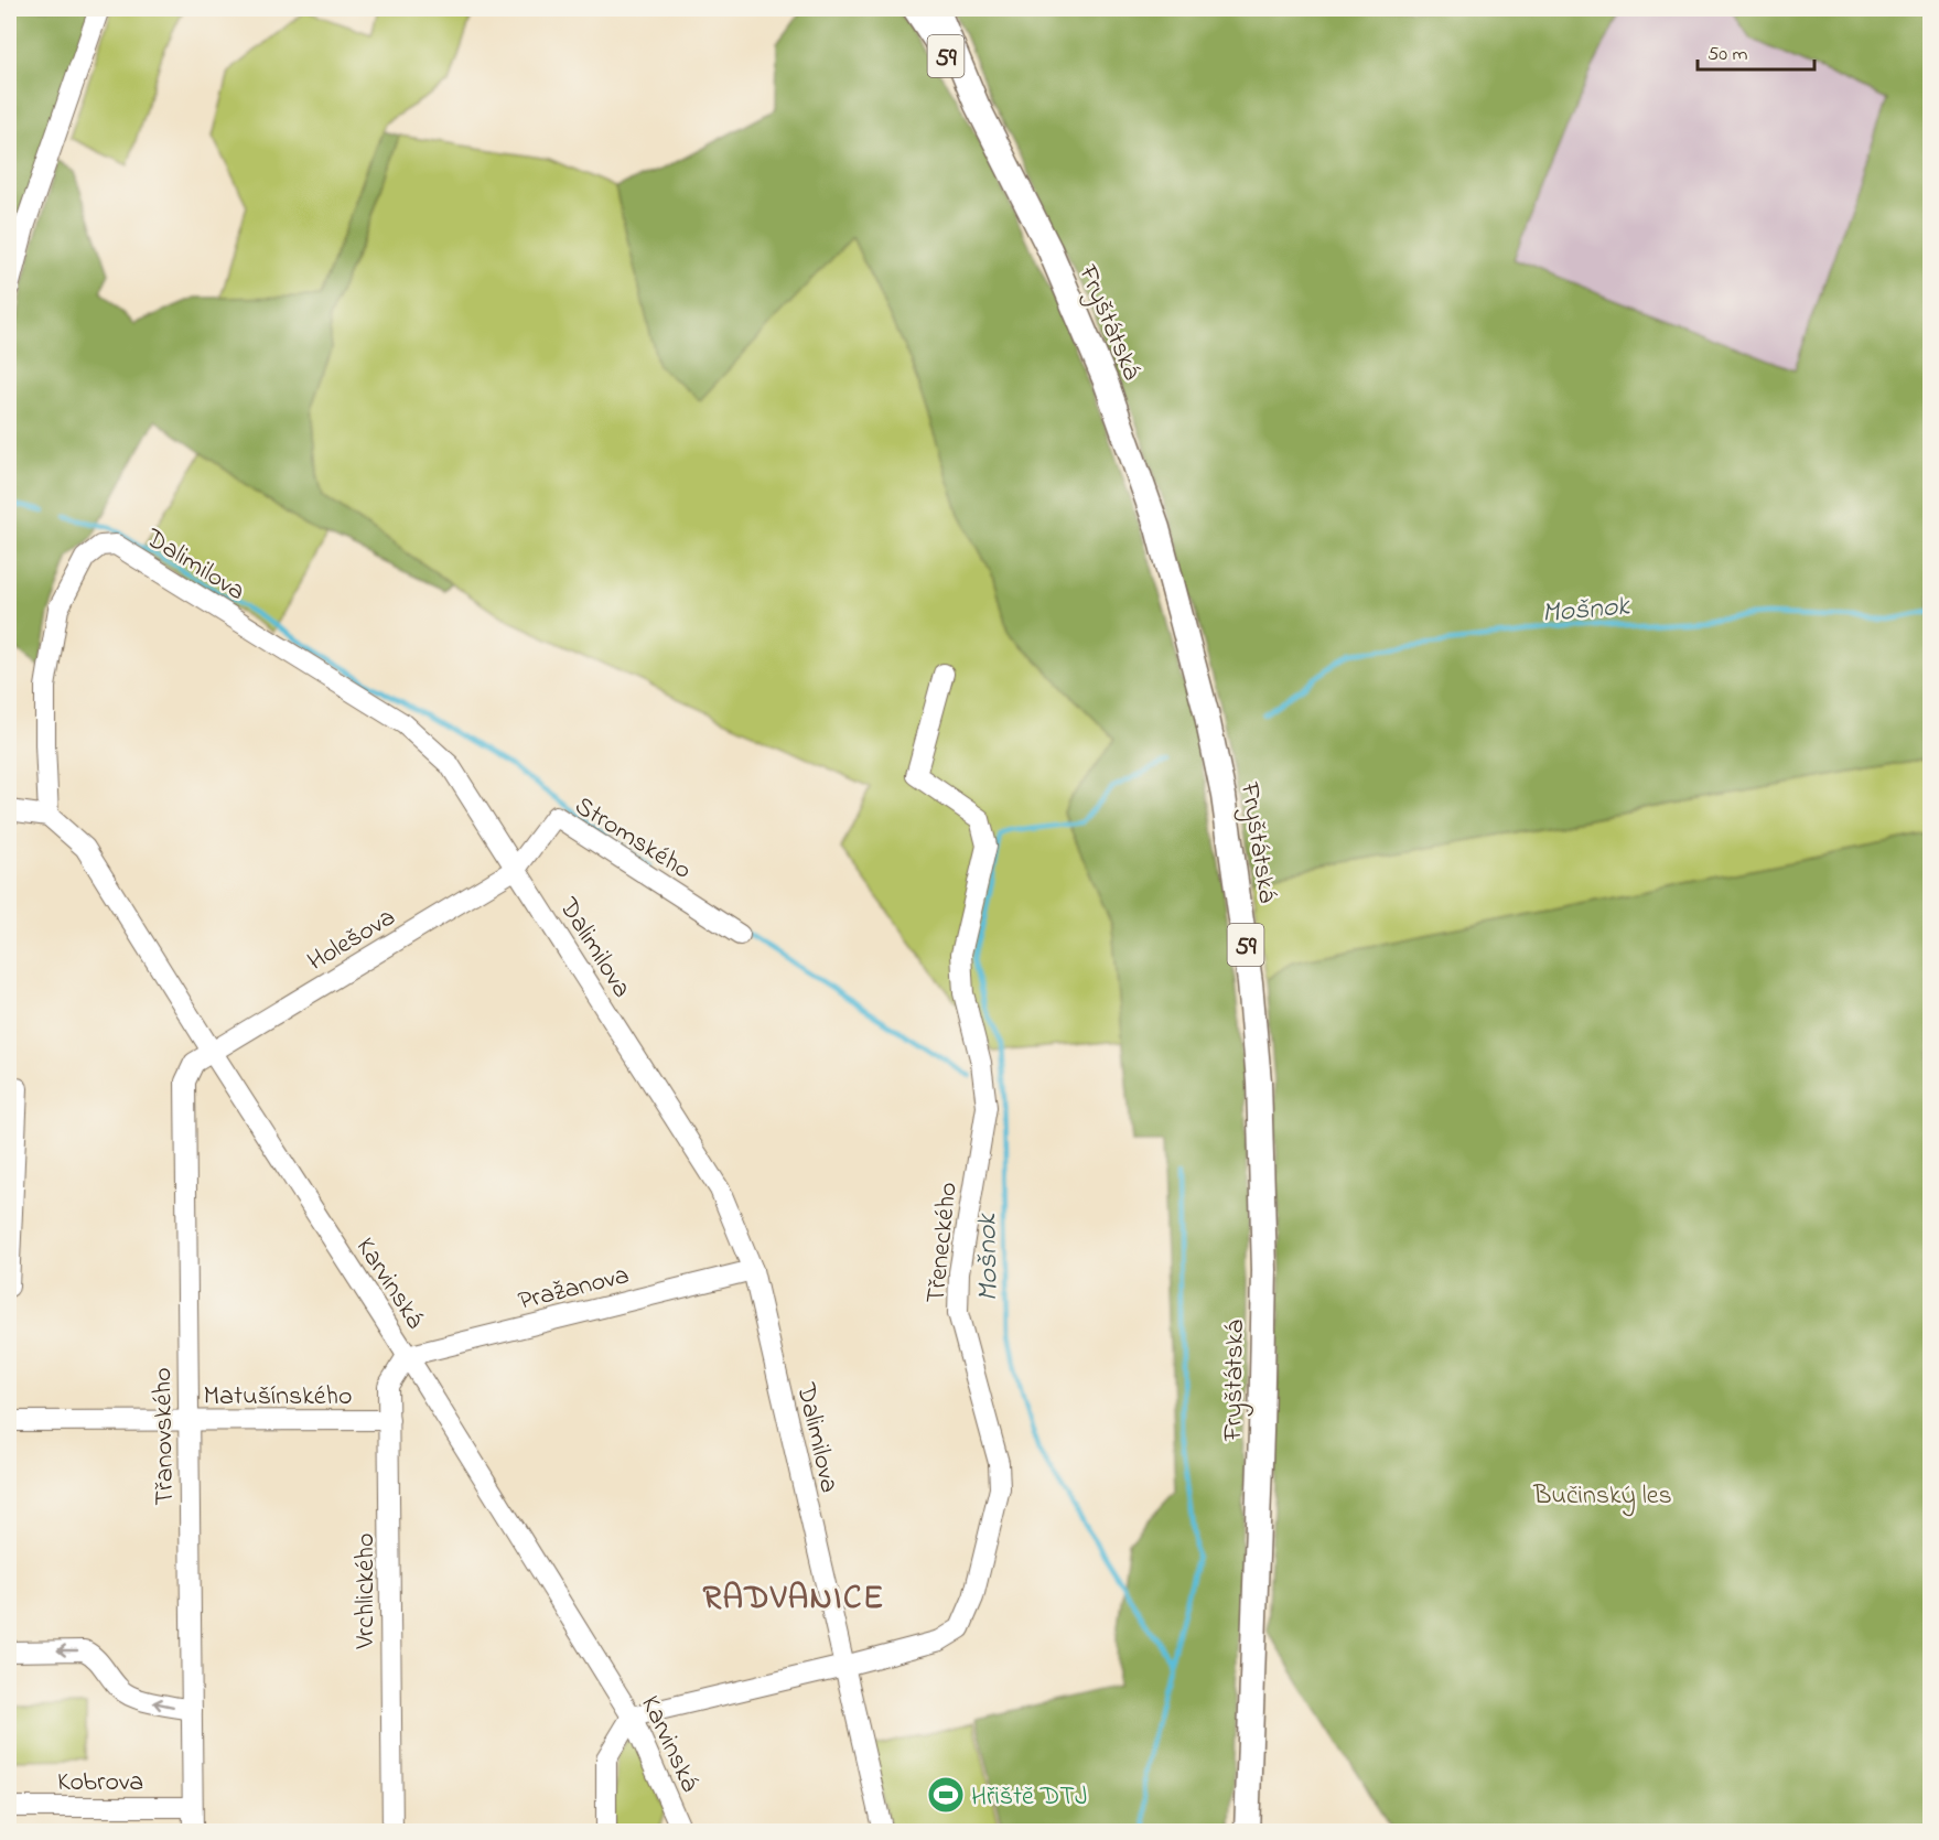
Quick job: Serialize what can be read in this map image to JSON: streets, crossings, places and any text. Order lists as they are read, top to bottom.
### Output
{
  "streets": {
    "main road": ["59", "Fryštátská"],
    "street": [
      "Dalimilova",
      "Stromského",
      "Holešova",
      "Třeneckého",
      "Karvinská",
      "Pražanova",
      "Matušínského",
      "Třanovského",
      "Vrchlického",
      "Kobrova"
    ]
  },
  "crossings": [
    ["Dalimilova", "Stromského"],
    ["Dalimilova", "Holešova"],
    ["Dalimilova", "Třeneckého"],
    ["Dalimilova", "Karvinská"],
    ["Dalimilova", "Pražanova"],
    ["Stromského", "Holešova"],
    ["Holešova", "Karvinská"],
    ["Holešova", "Třanovského"],
    ["Třeneckého", "Karvinská"],
    ["Karvinská", "Pražanova"],
    ["Karvinská", "Třanovského"],
    ["Karvinská", "Vrchlického"],
    ["Pražanova", "Vrchlického"],
    ["Matušínského", "Třanovského"],
    ["Matušínského", "Vrchlického"],
    ["Třanovského", "Kobrova"]
  ],
  "districts": ["RADVANICE"],
  "water": ["Mošnok"],
  "parks": ["Bučinský les"],
  "places": {
    "sports": ["Hřiště DTJ"]
  },
  "scale_bar": "50 m"
}
